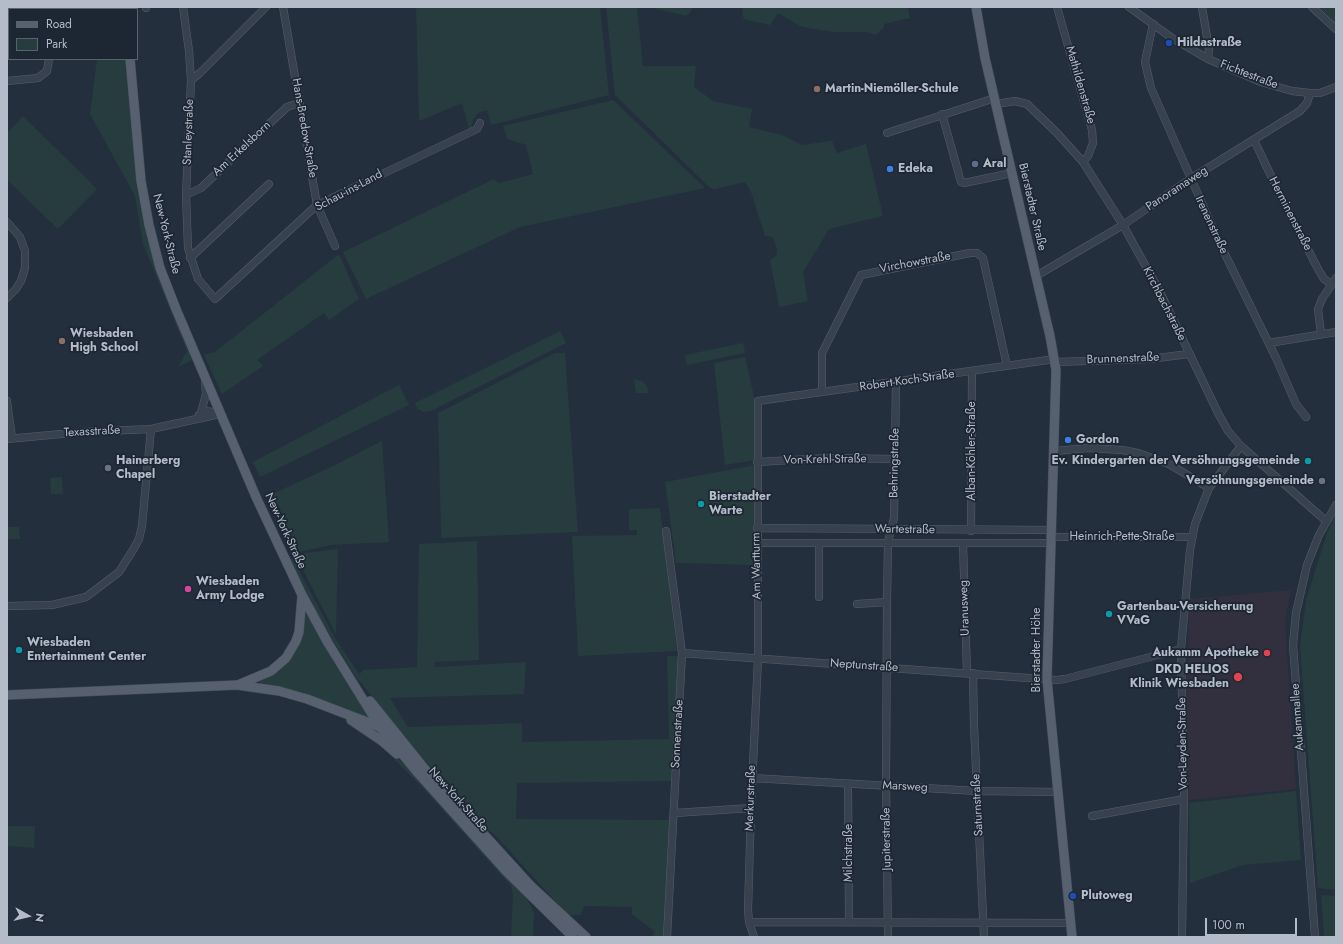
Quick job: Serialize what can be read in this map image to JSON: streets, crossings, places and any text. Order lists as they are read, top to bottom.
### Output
{
  "streets": {
    "main road": ["Bierstadter Straße", "New-York-Straße", "Bierstadter Höhe"],
    "street": [
      "Fichtestraße",
      "Mathildenstraße",
      "Hans-Bredow-Straße",
      "Stanleystraße",
      "Am Erkelsborn",
      "Panoramaweg",
      "Schau-ins-Land",
      "Herminenstraße",
      "Irenenstraße",
      "Virchowstraße",
      "Kirchbachstraße",
      "Brunnenstraße",
      "Robert-Koch-Straße",
      "Texasstraße",
      "Alban-Köhler-Straße",
      "Von-Krehl-Straße",
      "Behringstraße",
      "Wartestraße",
      "Heinrich-Pette-Straße",
      "Am Wartturm",
      "Uranusweg",
      "Neptunstraße",
      "Aukammallee",
      "Sonnenstraße",
      "Von-Leyden-Straße",
      "Marsweg",
      "Merkurstraße",
      "Saturnstraße",
      "Jupiterstraße",
      "Milchstraße"
    ]
  },
  "crossings": [
    ["Fichtestraße", "Panoramaweg"],
    ["Fichtestraße", "Irenenstraße"],
    ["Mathildenstraße", "Kirchbachstraße"],
    ["Hans-Bredow-Straße", "Am Erkelsborn"],
    ["Hans-Bredow-Straße", "Schau-ins-Land"],
    ["Stanleystraße", "Am Erkelsborn"],
    ["Stanleystraße", "Schau-ins-Land"],
    ["Panoramaweg", "Bierstadter Straße"],
    ["Panoramaweg", "Herminenstraße"],
    ["Panoramaweg", "Irenenstraße"],
    ["Panoramaweg", "Kirchbachstraße"],
    ["Bierstadter Straße", "Kirchbachstraße"],
    ["Bierstadter Straße", "Brunnenstraße"],
    ["Bierstadter Straße", "Robert-Koch-Straße"],
    ["Bierstadter Straße", "Bierstadter Höhe"],
    ["Virchowstraße", "Robert-Koch-Straße"],
    ["Kirchbachstraße", "Brunnenstraße"],
    ["Kirchbachstraße", "Aukammallee"],
    ["Kirchbachstraße", "Von-Leyden-Straße"],
    ["Brunnenstraße", "Robert-Koch-Straße"],
    ["Brunnenstraße", "Bierstadter Höhe"],
    ["Robert-Koch-Straße", "Alban-Köhler-Straße"],
    ["Robert-Koch-Straße", "Behringstraße"],
    ["Robert-Koch-Straße", "Am Wartturm"],
    ["Robert-Koch-Straße", "Bierstadter Höhe"],
    ["Alban-Köhler-Straße", "Wartestraße"],
    ["Von-Krehl-Straße", "Behringstraße"],
    ["Von-Krehl-Straße", "Am Wartturm"],
    ["Behringstraße", "Wartestraße"],
    ["Behringstraße", "Jupiterstraße"],
    ["Wartestraße", "Heinrich-Pette-Straße"],
    ["Wartestraße", "Am Wartturm"],
    ["Wartestraße", "Uranusweg"],
    ["Wartestraße", "Bierstadter Höhe"],
    ["Heinrich-Pette-Straße", "Bierstadter Höhe"],
    ["Heinrich-Pette-Straße", "Von-Leyden-Straße"],
    ["Am Wartturm", "Neptunstraße"],
    ["Am Wartturm", "Merkurstraße"],
    ["Uranusweg", "Neptunstraße"],
    ["Uranusweg", "Saturnstraße"],
    ["Bierstadter Höhe", "Neptunstraße"],
    ["Bierstadter Höhe", "Marsweg"],
    ["Neptunstraße", "Sonnenstraße"],
    ["Neptunstraße", "Von-Leyden-Straße"],
    ["Neptunstraße", "Merkurstraße"],
    ["Neptunstraße", "Saturnstraße"],
    ["Neptunstraße", "Jupiterstraße"],
    ["Marsweg", "Merkurstraße"],
    ["Marsweg", "Saturnstraße"],
    ["Marsweg", "Jupiterstraße"],
    ["Marsweg", "Milchstraße"]
  ],
  "places": [
    "Hildastraße",
    "Martin-Niemöller-Schule",
    "Aral",
    "Edeka",
    "Wiesbaden High School",
    "Gordon",
    "Ev. Kindergarten der Versöhnungsgemeinde",
    "Hainerberg Chapel",
    "Versöhnungsgemeinde",
    "Bierstadter Warte",
    "Wiesbaden Army Lodge",
    "Gartenbau-Versicherung VVaG",
    "Wiesbaden Entertainment Center",
    "Aukamm Apotheke",
    "DKD HELIOS Klinik Wiesbaden",
    "Plutoweg"
  ],
  "legend": ["Road", "Park"],
  "scale_bar": "100 m",
  "north": "right"
}
